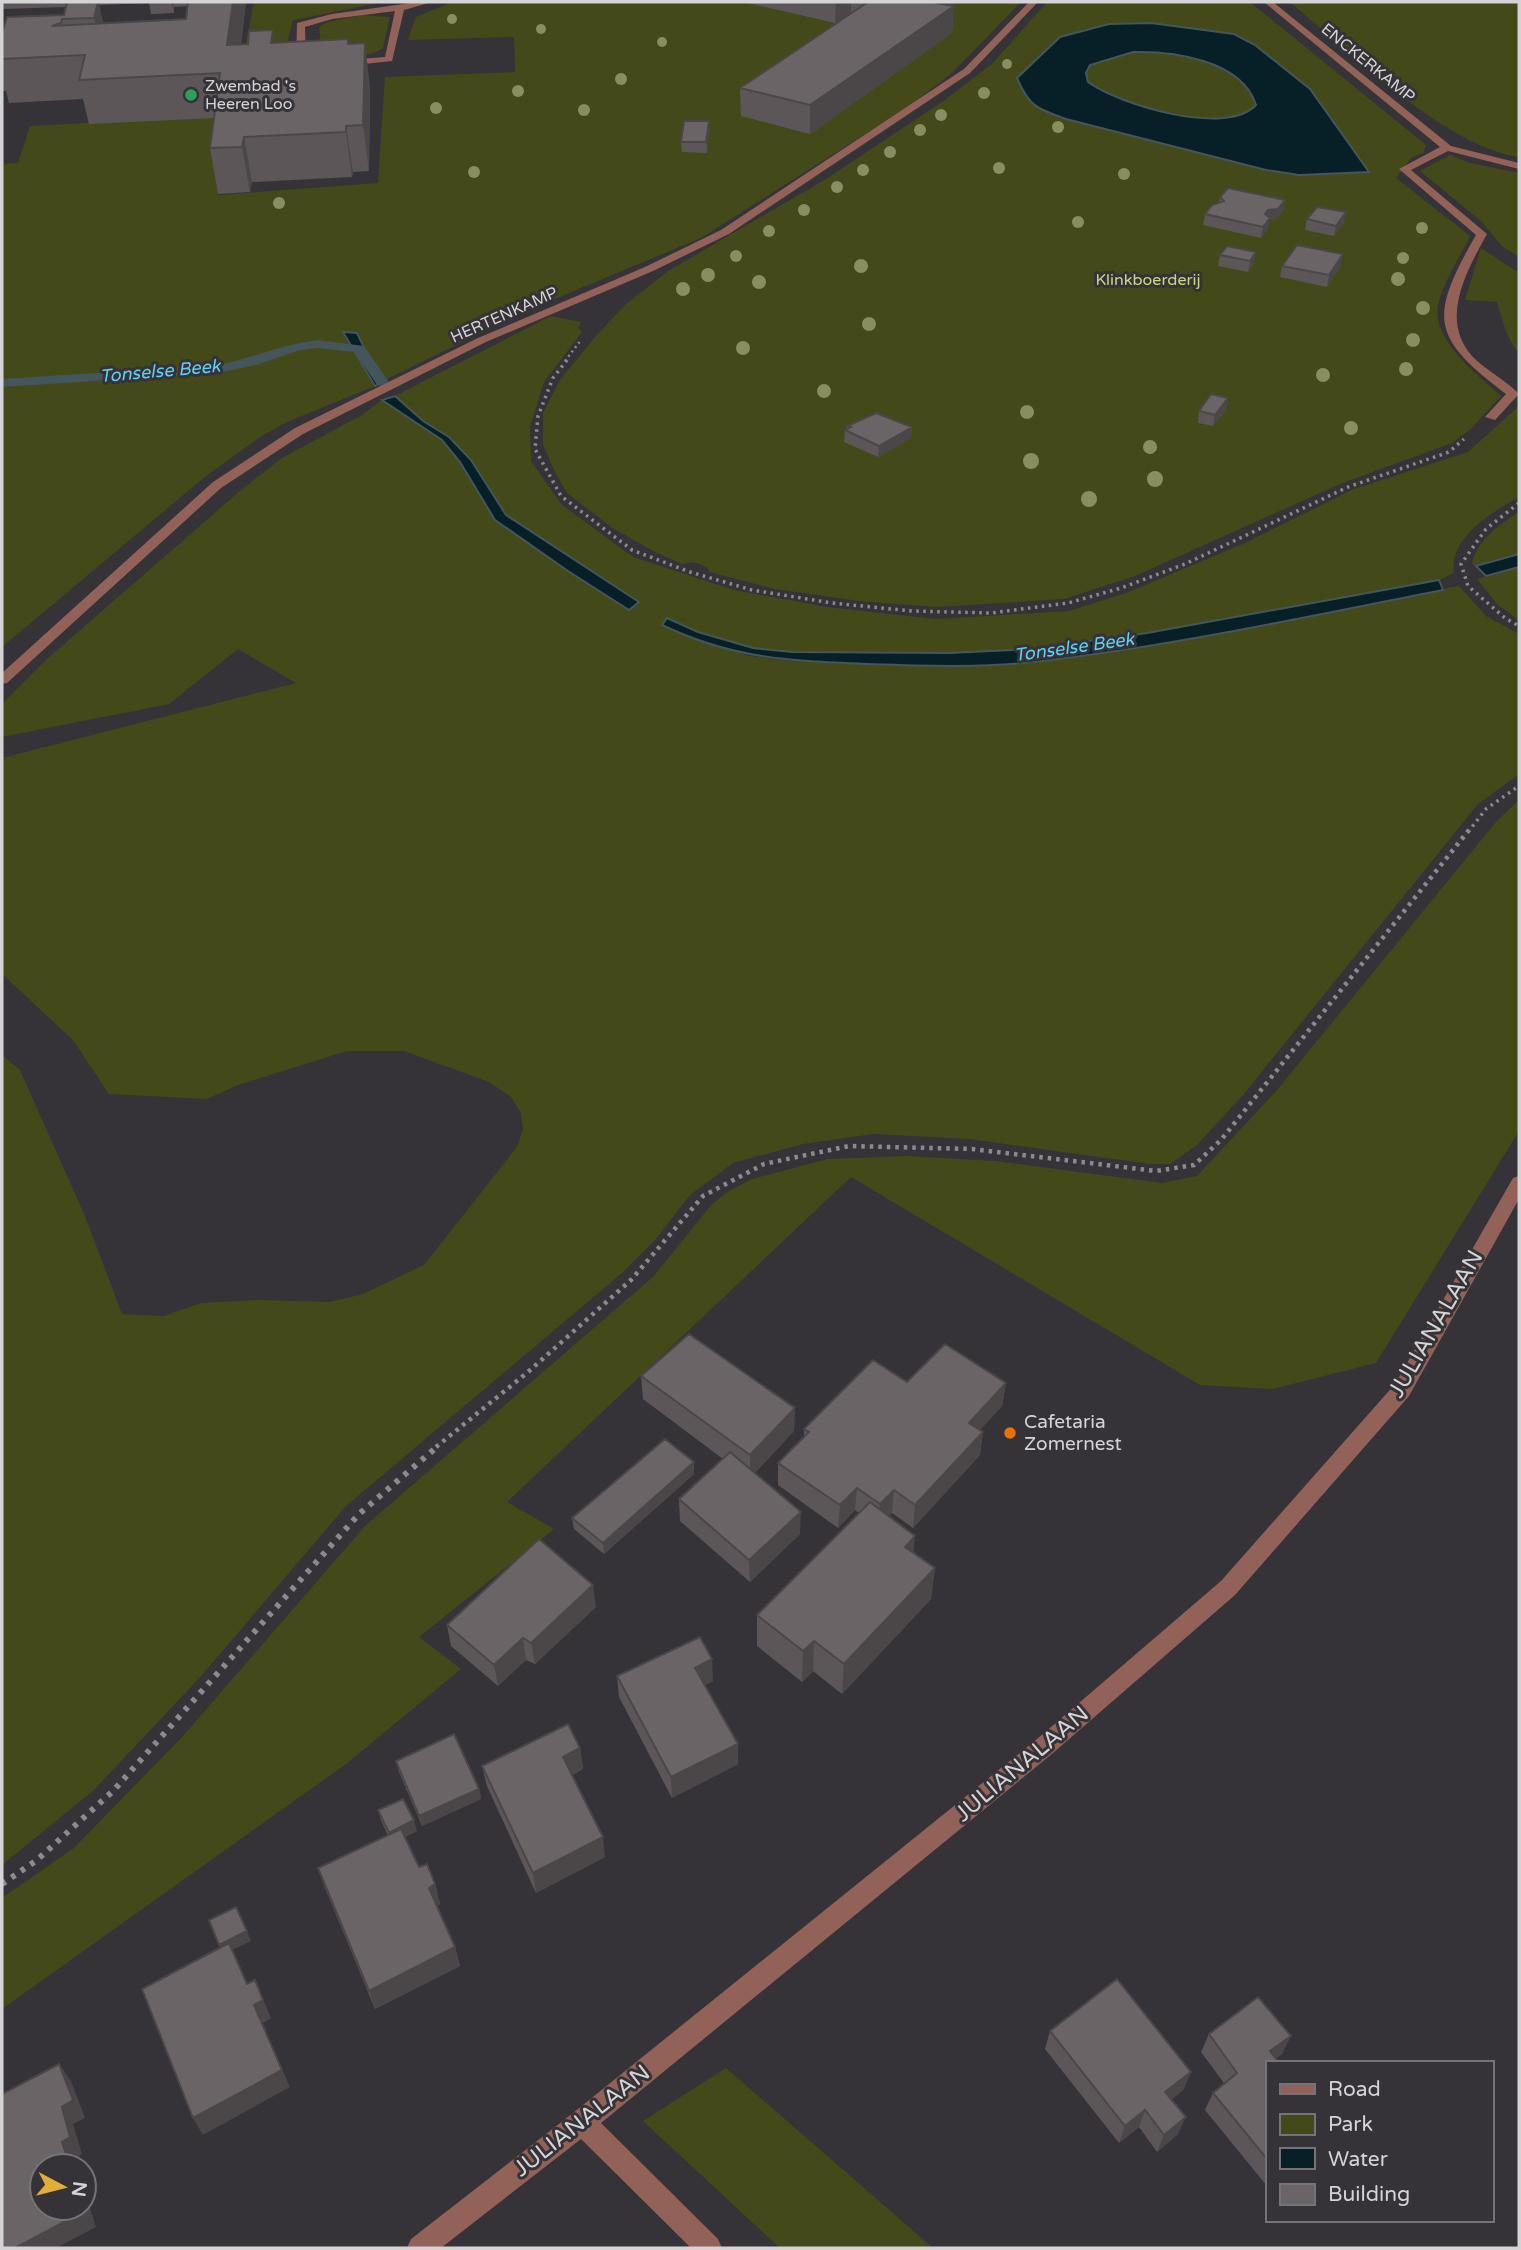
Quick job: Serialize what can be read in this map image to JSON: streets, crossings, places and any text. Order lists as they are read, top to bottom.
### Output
{
  "streets": {
    "street": ["ENCKERKAMP", "HERTENKAMP", "JULIANALAAN"]
  },
  "water": ["Tonselse Beek"],
  "parks": ["Klinkboerderij"],
  "places": ["Zwembad 's Heeren Loo", "Cafetaria Zomernest"],
  "legend": [
    "Road",
    "Park",
    "Water",
    "Building"
  ],
  "north": "right"
}
